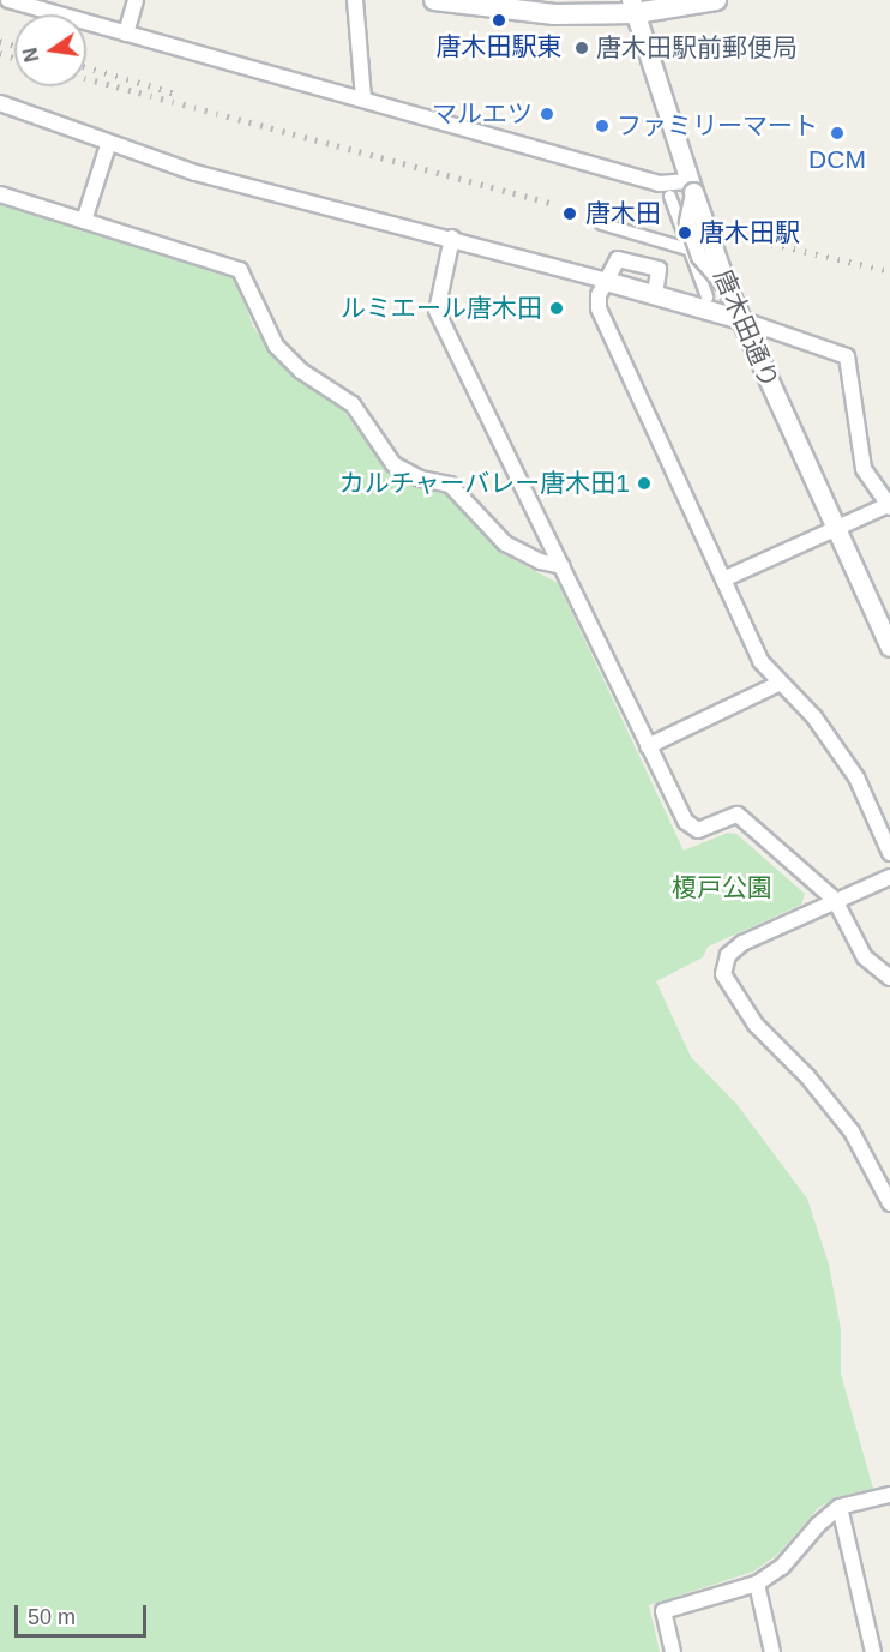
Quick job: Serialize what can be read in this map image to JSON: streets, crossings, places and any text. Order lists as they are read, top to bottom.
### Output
{
  "streets": {
    "street": ["唐木田通り"]
  },
  "parks": ["榎戸公園"],
  "places": [
    "唐木田駅東",
    "唐木田駅前郵便局",
    "マルエツ",
    "ファミリーマート",
    "DCM",
    "唐木田",
    "唐木田駅",
    "ルミエール唐木田",
    "カルチャーバレー唐木田1"
  ],
  "scale_bar": "50 m",
  "north": "left"
}
